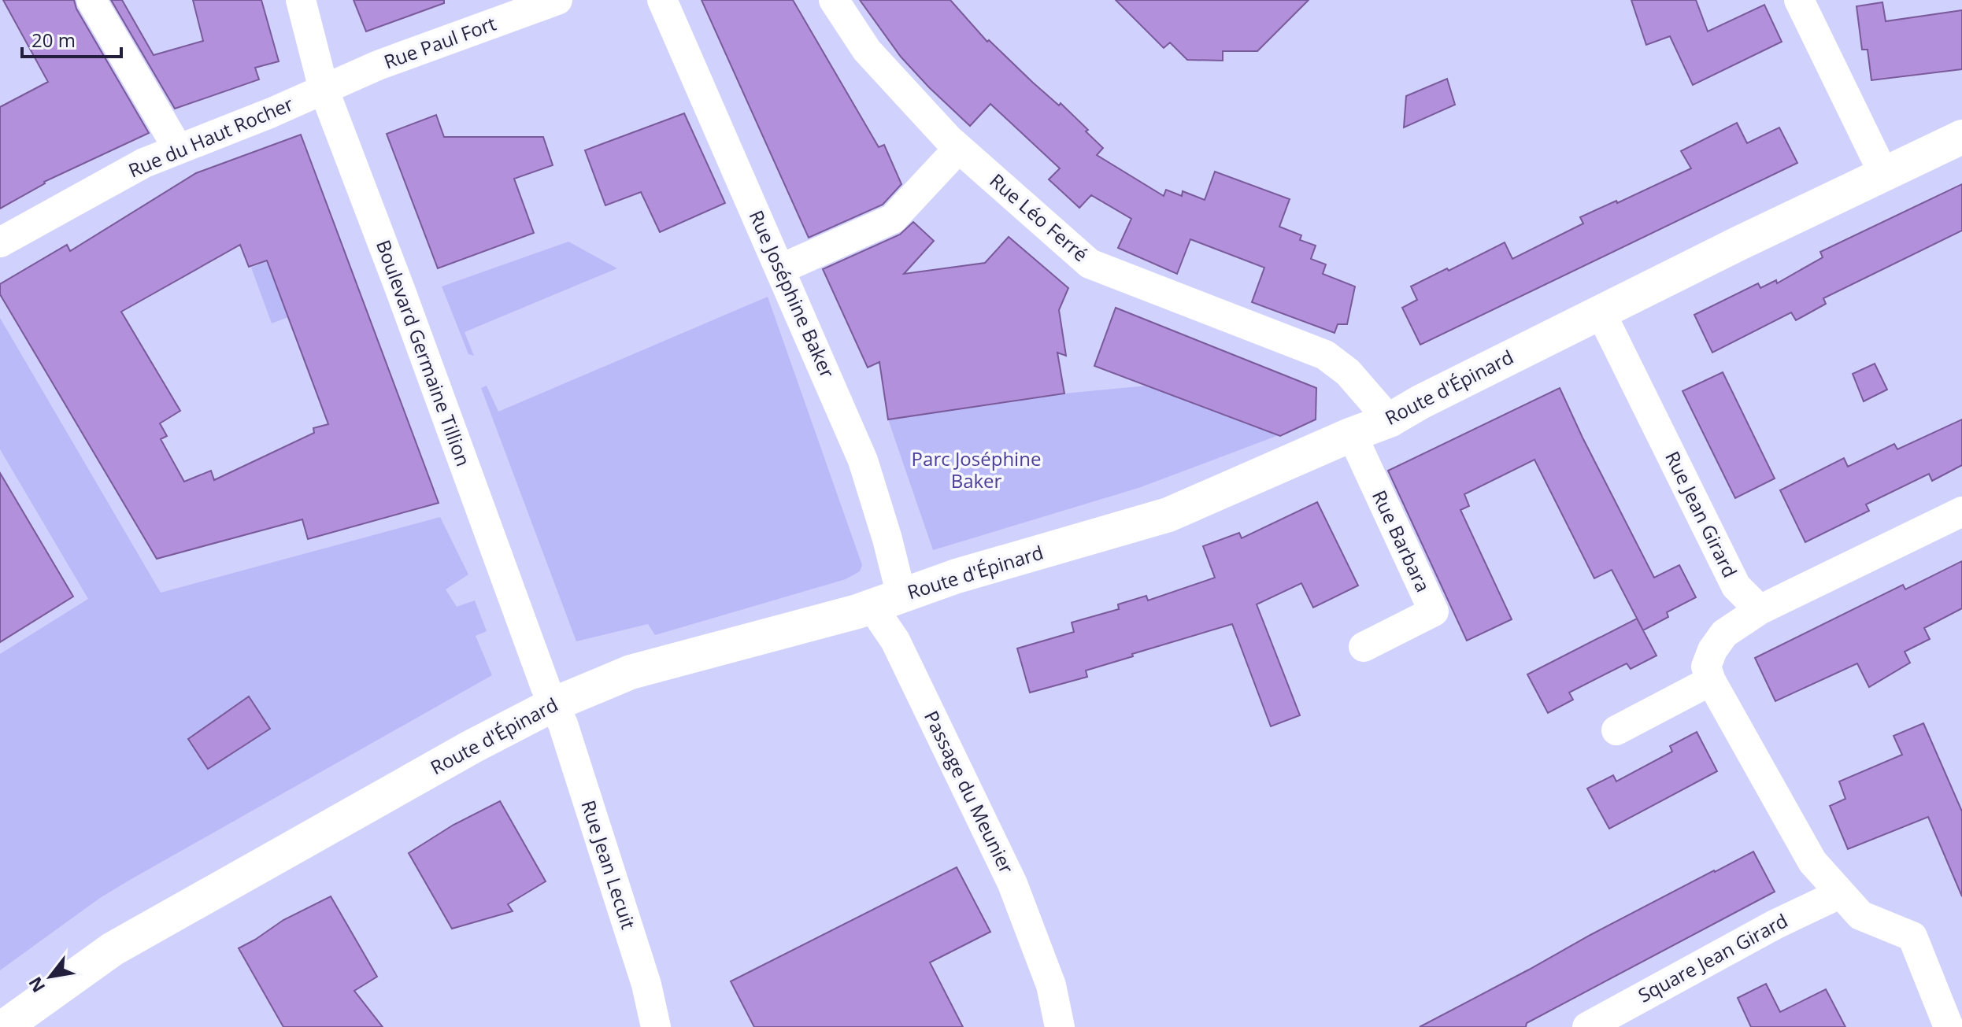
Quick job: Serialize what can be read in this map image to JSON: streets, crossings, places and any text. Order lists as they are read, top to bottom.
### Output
{
  "streets": {
    "main road": ["Route d'Épinard"],
    "street": [
      "Rue Paul Fort",
      "Rue du Haut Rocher",
      "Rue Léo Ferré",
      "Rue Joséphine Baker",
      "Boulevard Germaine Tillion",
      "Rue Jean Girard",
      "Rue Barbara",
      "Passage du Meunier",
      "Rue Jean Lecuit",
      "Square Jean Girard"
    ]
  },
  "crossings": [
    ["Rue Paul Fort", "Rue du Haut Rocher"],
    ["Rue Paul Fort", "Boulevard Germaine Tillion"],
    ["Rue du Haut Rocher", "Boulevard Germaine Tillion"],
    ["Rue Léo Ferré", "Route d'Épinard"],
    ["Rue Joséphine Baker", "Route d'Épinard"],
    ["Rue Joséphine Baker", "Passage du Meunier"],
    ["Boulevard Germaine Tillion", "Route d'Épinard"],
    ["Boulevard Germaine Tillion", "Rue Jean Lecuit"],
    ["Route d'Épinard", "Rue Jean Girard"],
    ["Route d'Épinard", "Rue Barbara"],
    ["Route d'Épinard", "Passage du Meunier"],
    ["Route d'Épinard", "Rue Jean Lecuit"]
  ],
  "parks": ["Parc Joséphine Baker"],
  "scale_bar": "20 m",
  "north": "bottom left"
}
